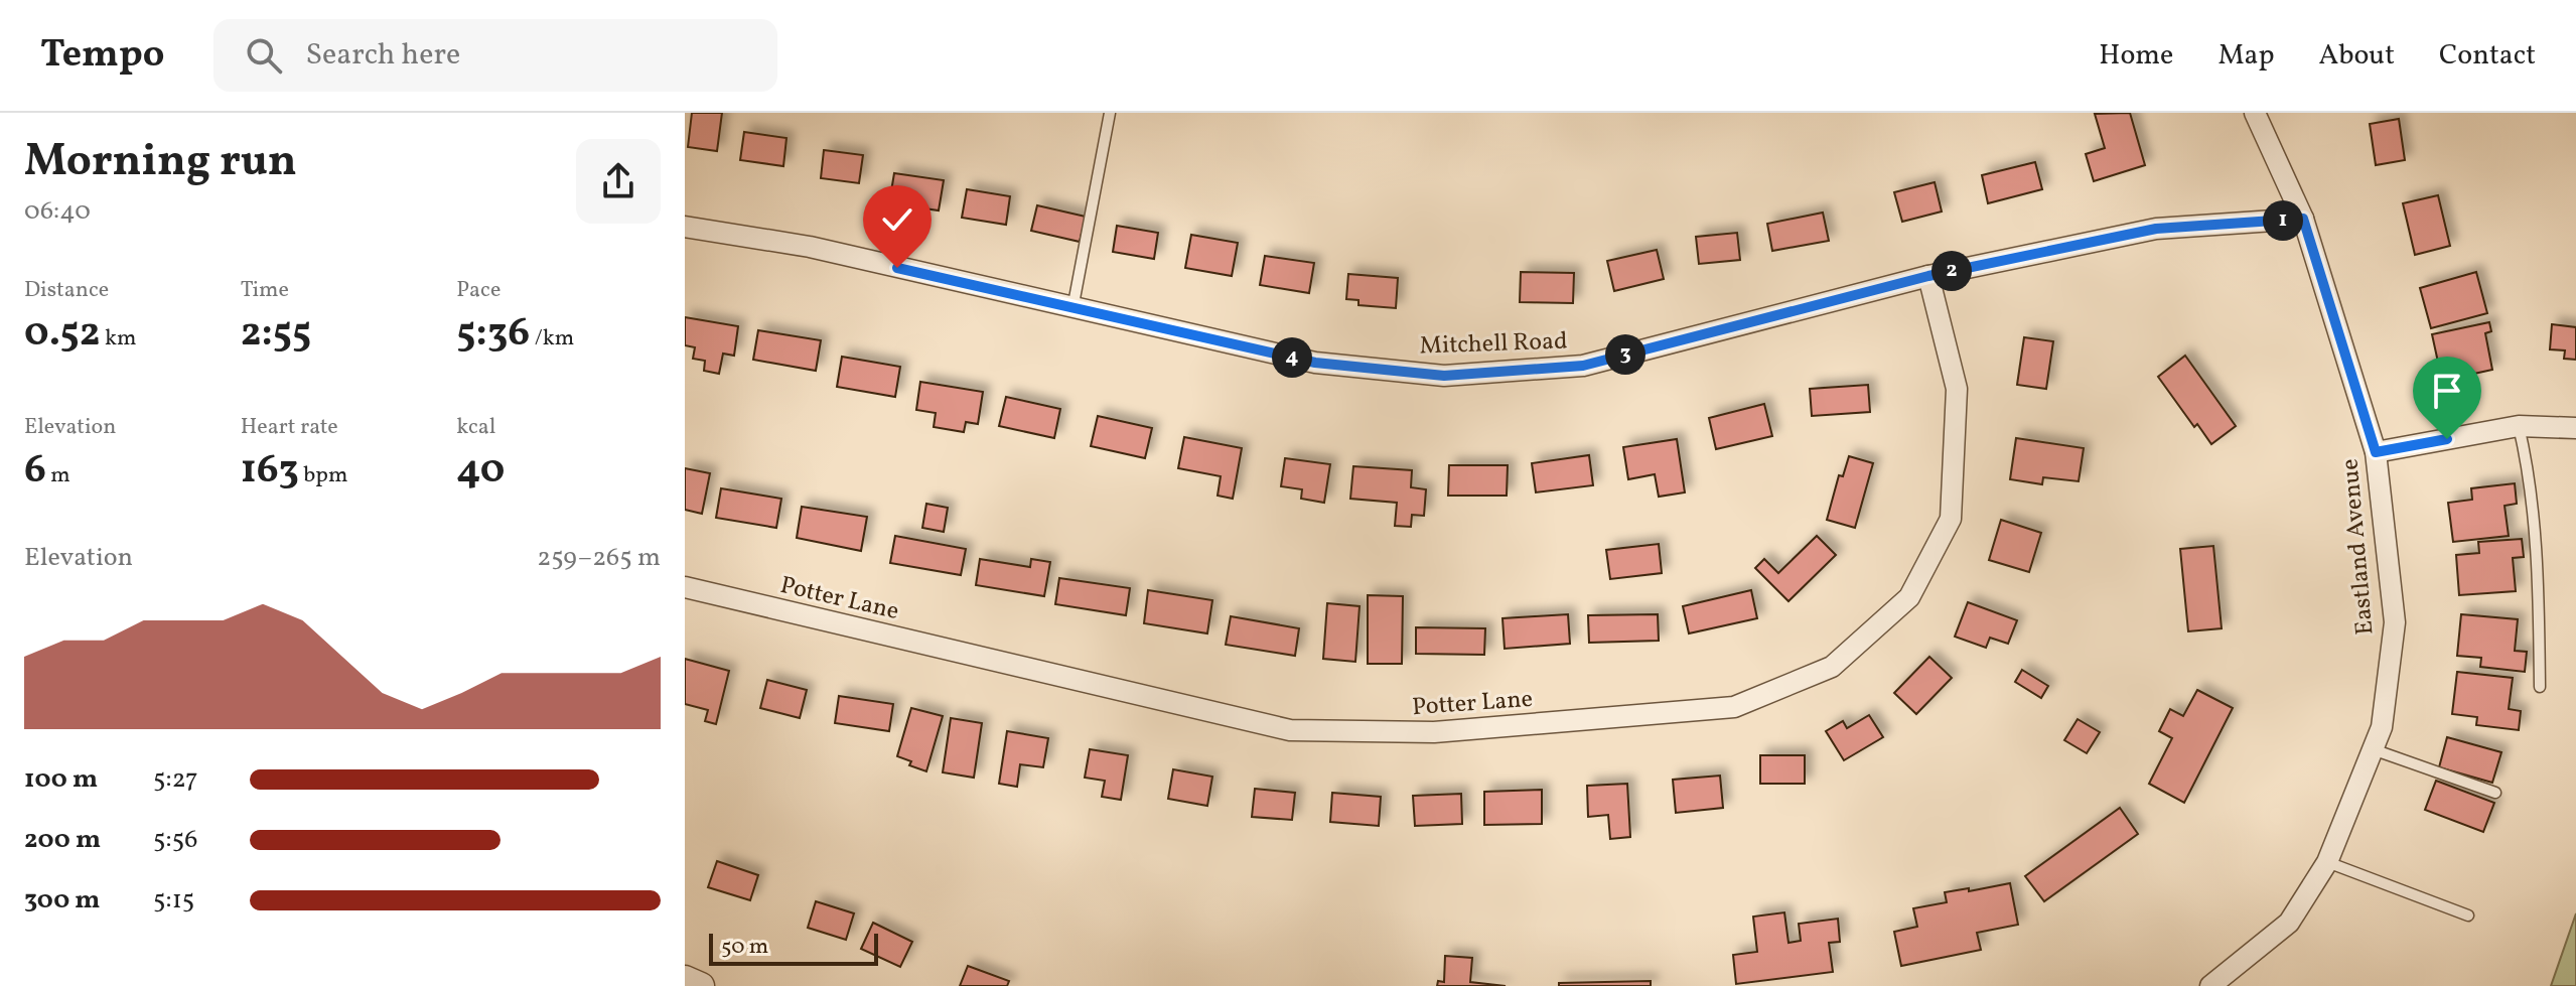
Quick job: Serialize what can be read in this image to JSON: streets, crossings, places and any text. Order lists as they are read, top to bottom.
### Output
{
  "streets": {
    "street": ["Mitchell Road", "Eastland Avenue", "Potter Lane"]
  },
  "crossings": [
    ["Mitchell Road", "Eastland Avenue"],
    ["Mitchell Road", "Potter Lane"]
  ],
  "scale_bar": "50 m",
  "page": {
    "header": "Tempo",
    "search": "Search here",
    "nav": [
      "Home",
      "Map",
      "About",
      "Contact"
    ],
    "heading": ["Morning run", "06:40"],
    "pins": [
      "1",
      "2",
      "3",
      "4"
    ],
    "stats": [
      ["Distance", "0.52 km"],
      ["Time", "2:55"],
      ["Pace", "5:36 /km"],
      ["Elevation", "6 m"],
      ["Heart rate", "163 bpm"],
      ["kcal", "40"]
    ],
    "chart": ["Elevation", "259–265 m"],
    "list": [
      {
        "name": "100 m",
        "note": "5:27"
      },
      {
        "name": "200 m",
        "note": "5:56"
      },
      {
        "name": "300 m",
        "note": "5:15"
      }
    ],
    "scale": "50 m"
  }
}
